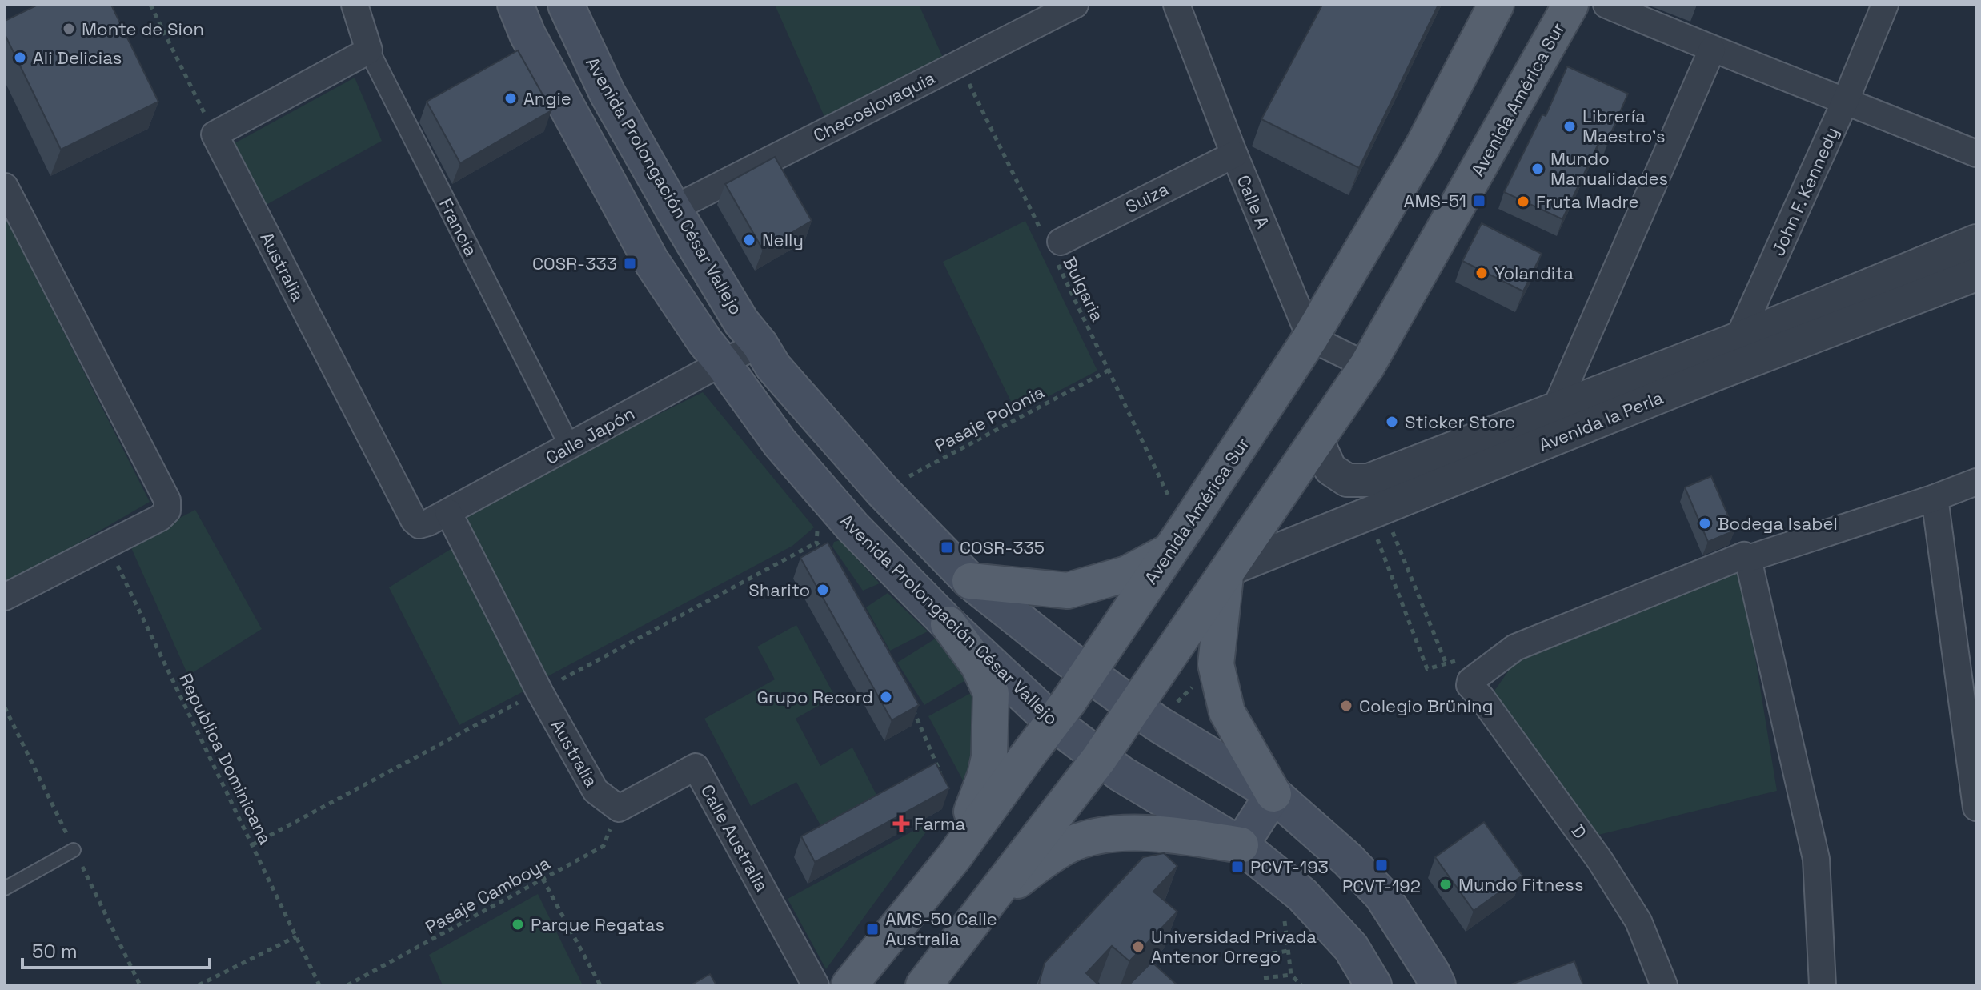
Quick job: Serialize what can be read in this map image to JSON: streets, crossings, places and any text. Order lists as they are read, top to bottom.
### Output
{
  "streets": {
    "main road": ["Avenida América Sur", "Avenida Prolongación César Vallejo"],
    "street": [
      "Checoslovaquia",
      "John F. Kennedy",
      "Suiza",
      "Calle A",
      "Francia",
      "Australia",
      "Avenida la Perla",
      "Calle Japón",
      "D",
      "Calle Australia"
    ],
    "path": [
      "Bulgaria",
      "Pasaje Polonia",
      "Republica Dominicana",
      "Pasaje Camboya"
    ]
  },
  "crossings": [
    ["Avenida América Sur", "Avenida Prolongación César Vallejo"],
    ["Avenida América Sur", "Calle A"],
    ["Avenida América Sur", "Bulgaria"],
    ["Avenida América Sur", "Avenida la Perla"],
    ["Checoslovaquia", "Avenida Prolongación César Vallejo"],
    ["Checoslovaquia", "Bulgaria"],
    ["Avenida Prolongación César Vallejo", "Pasaje Polonia"],
    ["Avenida Prolongación César Vallejo", "Calle Japón"],
    ["John F. Kennedy", "Avenida la Perla"],
    ["Suiza", "Calle A"],
    ["Suiza", "Bulgaria"],
    ["Francia", "Calle Japón"],
    ["Australia", "Calle Japón"],
    ["Australia", "Calle Australia"],
    ["Australia", "Pasaje Camboya"],
    ["Bulgaria", "Pasaje Polonia"],
    ["Calle Australia", "Pasaje Camboya"]
  ],
  "places": {
    "other": [
      "Monte de Sion",
      "Ali Delicias",
      "Angie",
      "Librería Maestro's",
      "Mundo Manualidades",
      "Fruta Madre",
      "Nelly",
      "Yolandita",
      "Sticker Store",
      "Bodega Isabel",
      "Sharito",
      "Grupo Record",
      "Colegio Brüning",
      "Mundo Fitness",
      "Parque Regatas",
      "Universidad Privada Antenor Orrego"
    ],
    "transit": [
      "AMS-51",
      "COSR-333",
      "COSR-335",
      "PCVT-192",
      "PCVT-193",
      "AMS-50 Calle Australia"
    ],
    "health": ["Farma"]
  },
  "scale_bar": "50 m"
}
